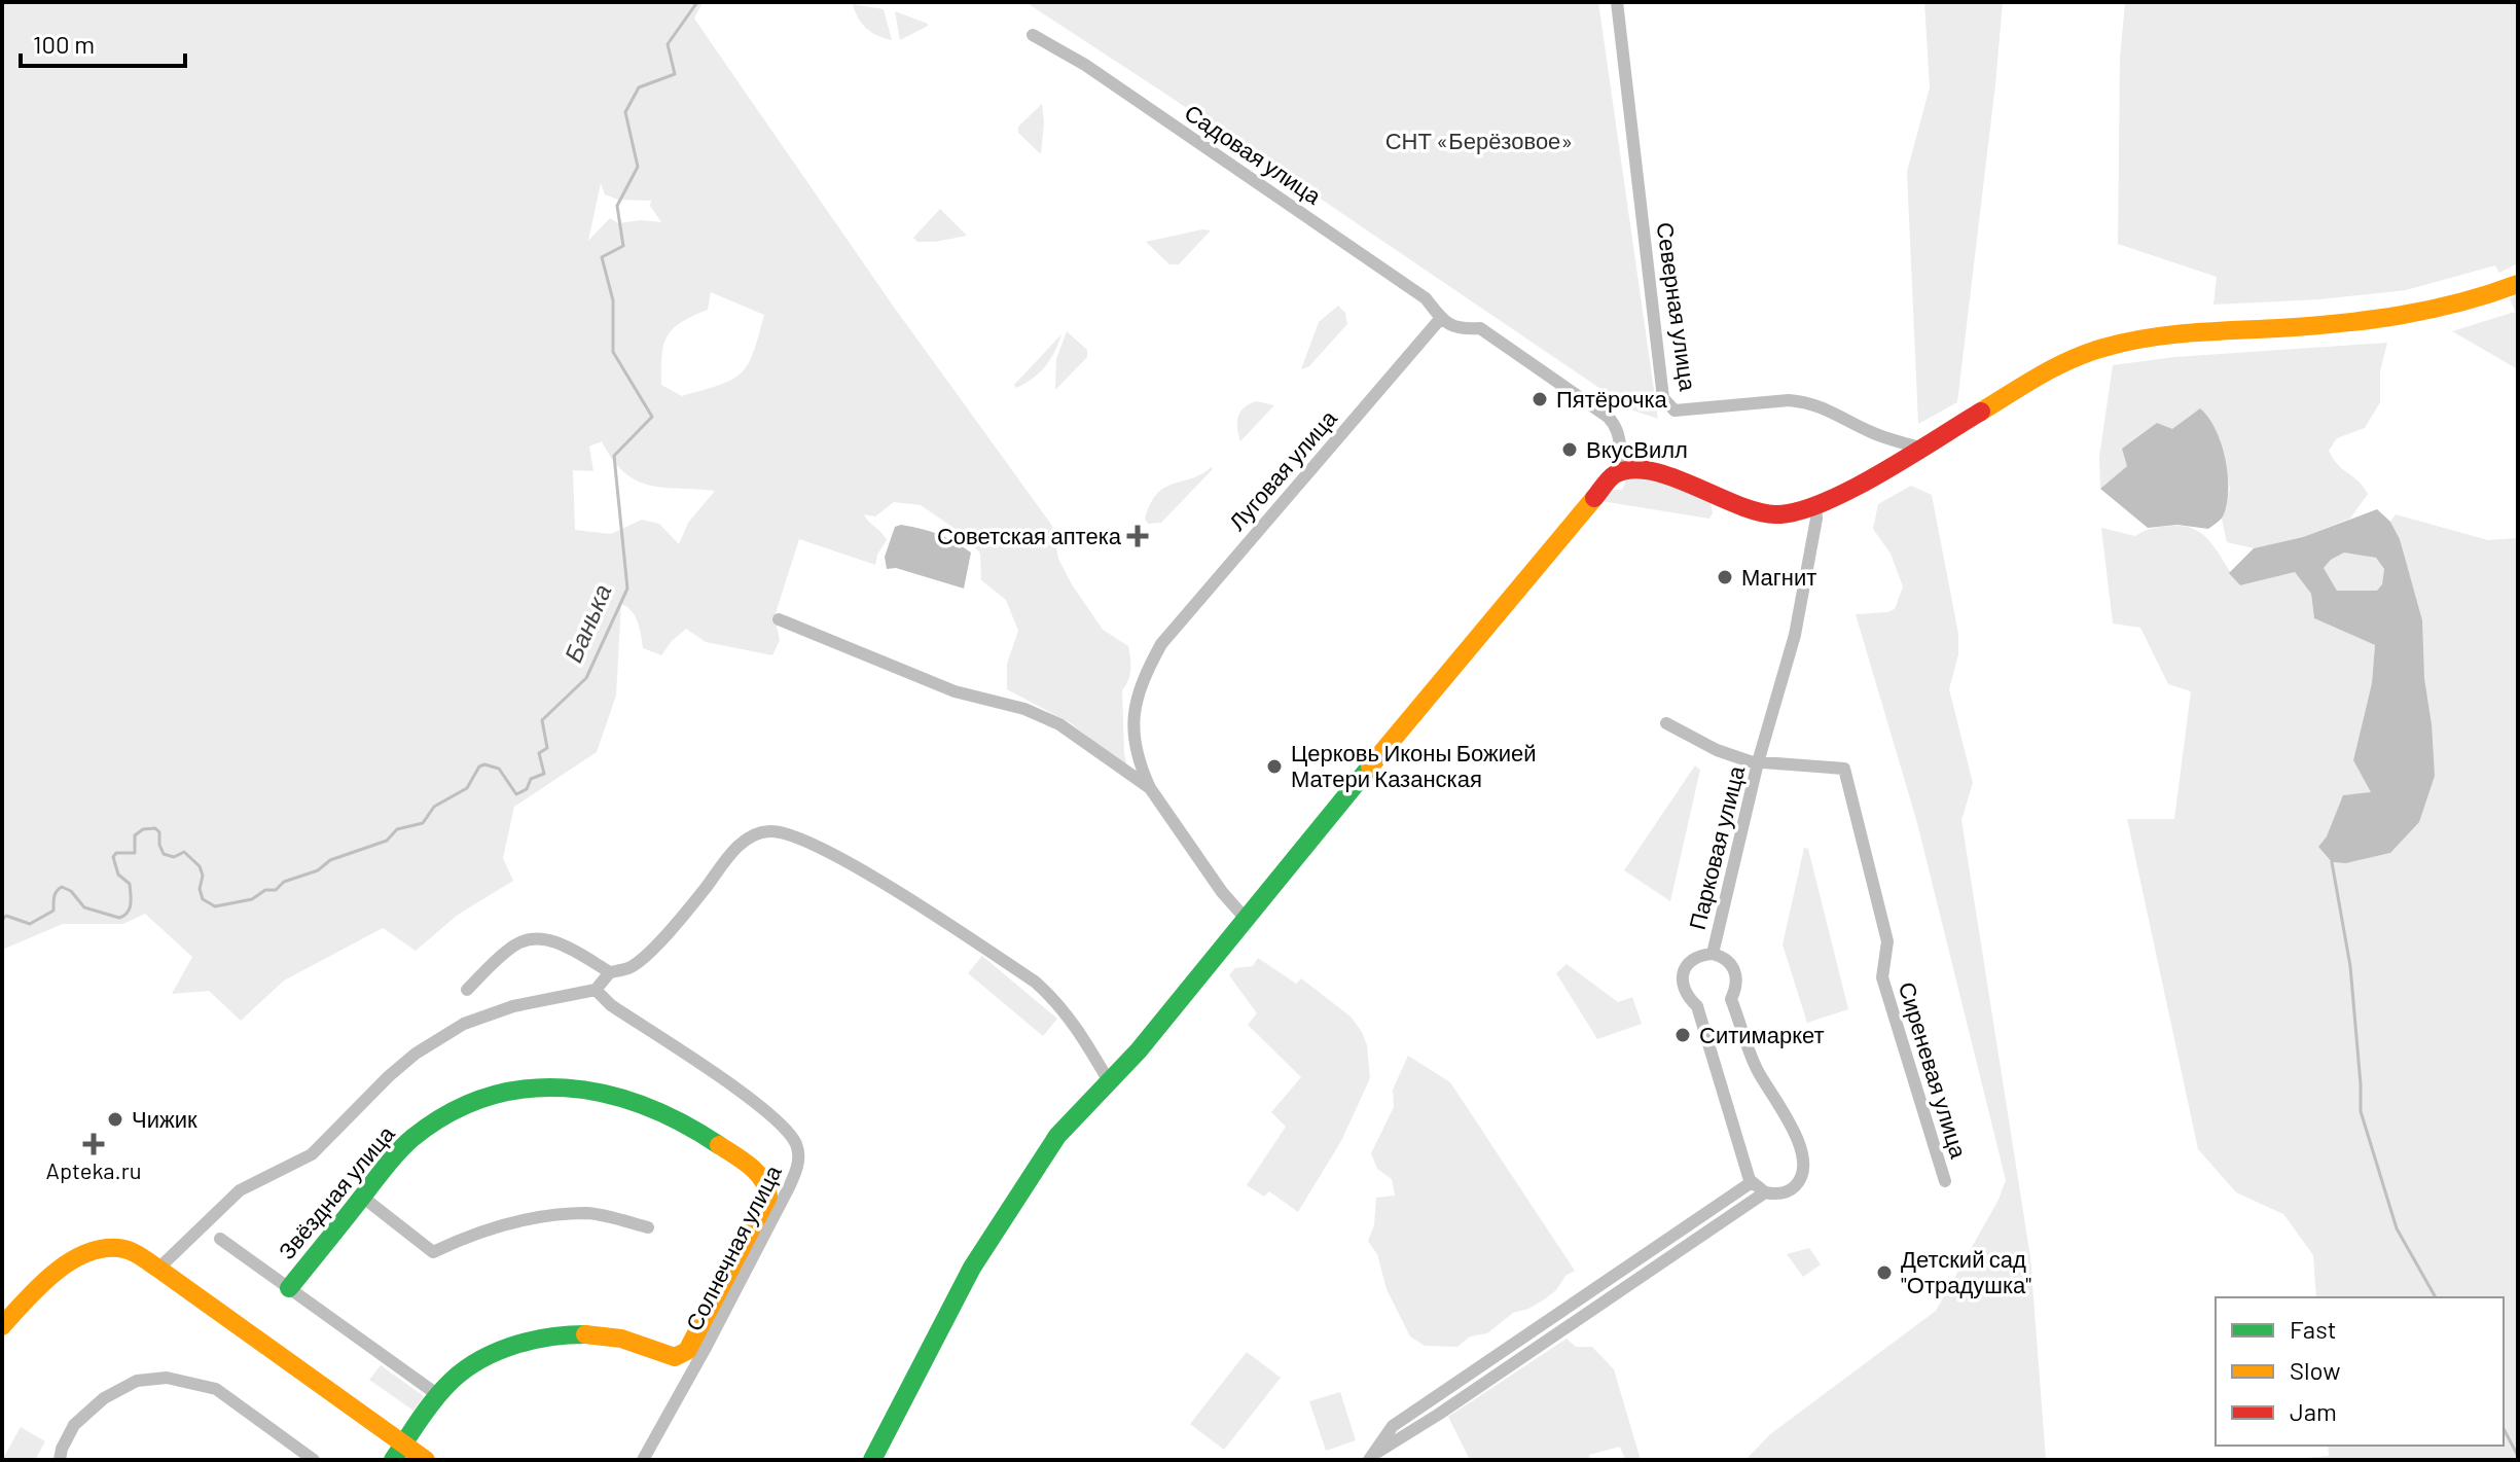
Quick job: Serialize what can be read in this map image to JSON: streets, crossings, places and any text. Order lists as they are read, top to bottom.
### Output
{
  "streets": {
    "street": [
      "Садовая улица",
      "Северная улица",
      "Луговая улица",
      "Парковая улица",
      "Сиреневая улица",
      "Звёздная улица",
      "Солнечная улица"
    ]
  },
  "crossings": [
    ["Садовая улица", "Луговая улица"],
    ["Парковая улица", "Сиреневая улица"]
  ],
  "water": ["Банька"],
  "parks": ["СНТ «Берёзовое»"],
  "places": {
    "other": [
      "Пятёрочка",
      "ВкусВилл",
      "Магнит",
      "Церковь Иконы Божией Матери Казанская",
      "Ситимаркет",
      "Чижик",
      "Детский сад \"Отрадушка\""
    ],
    "health": ["Советская аптека", "Apteka.ru"]
  },
  "legend": ["Fast", "Slow", "Jam"],
  "scale_bar": "100 m"
}
